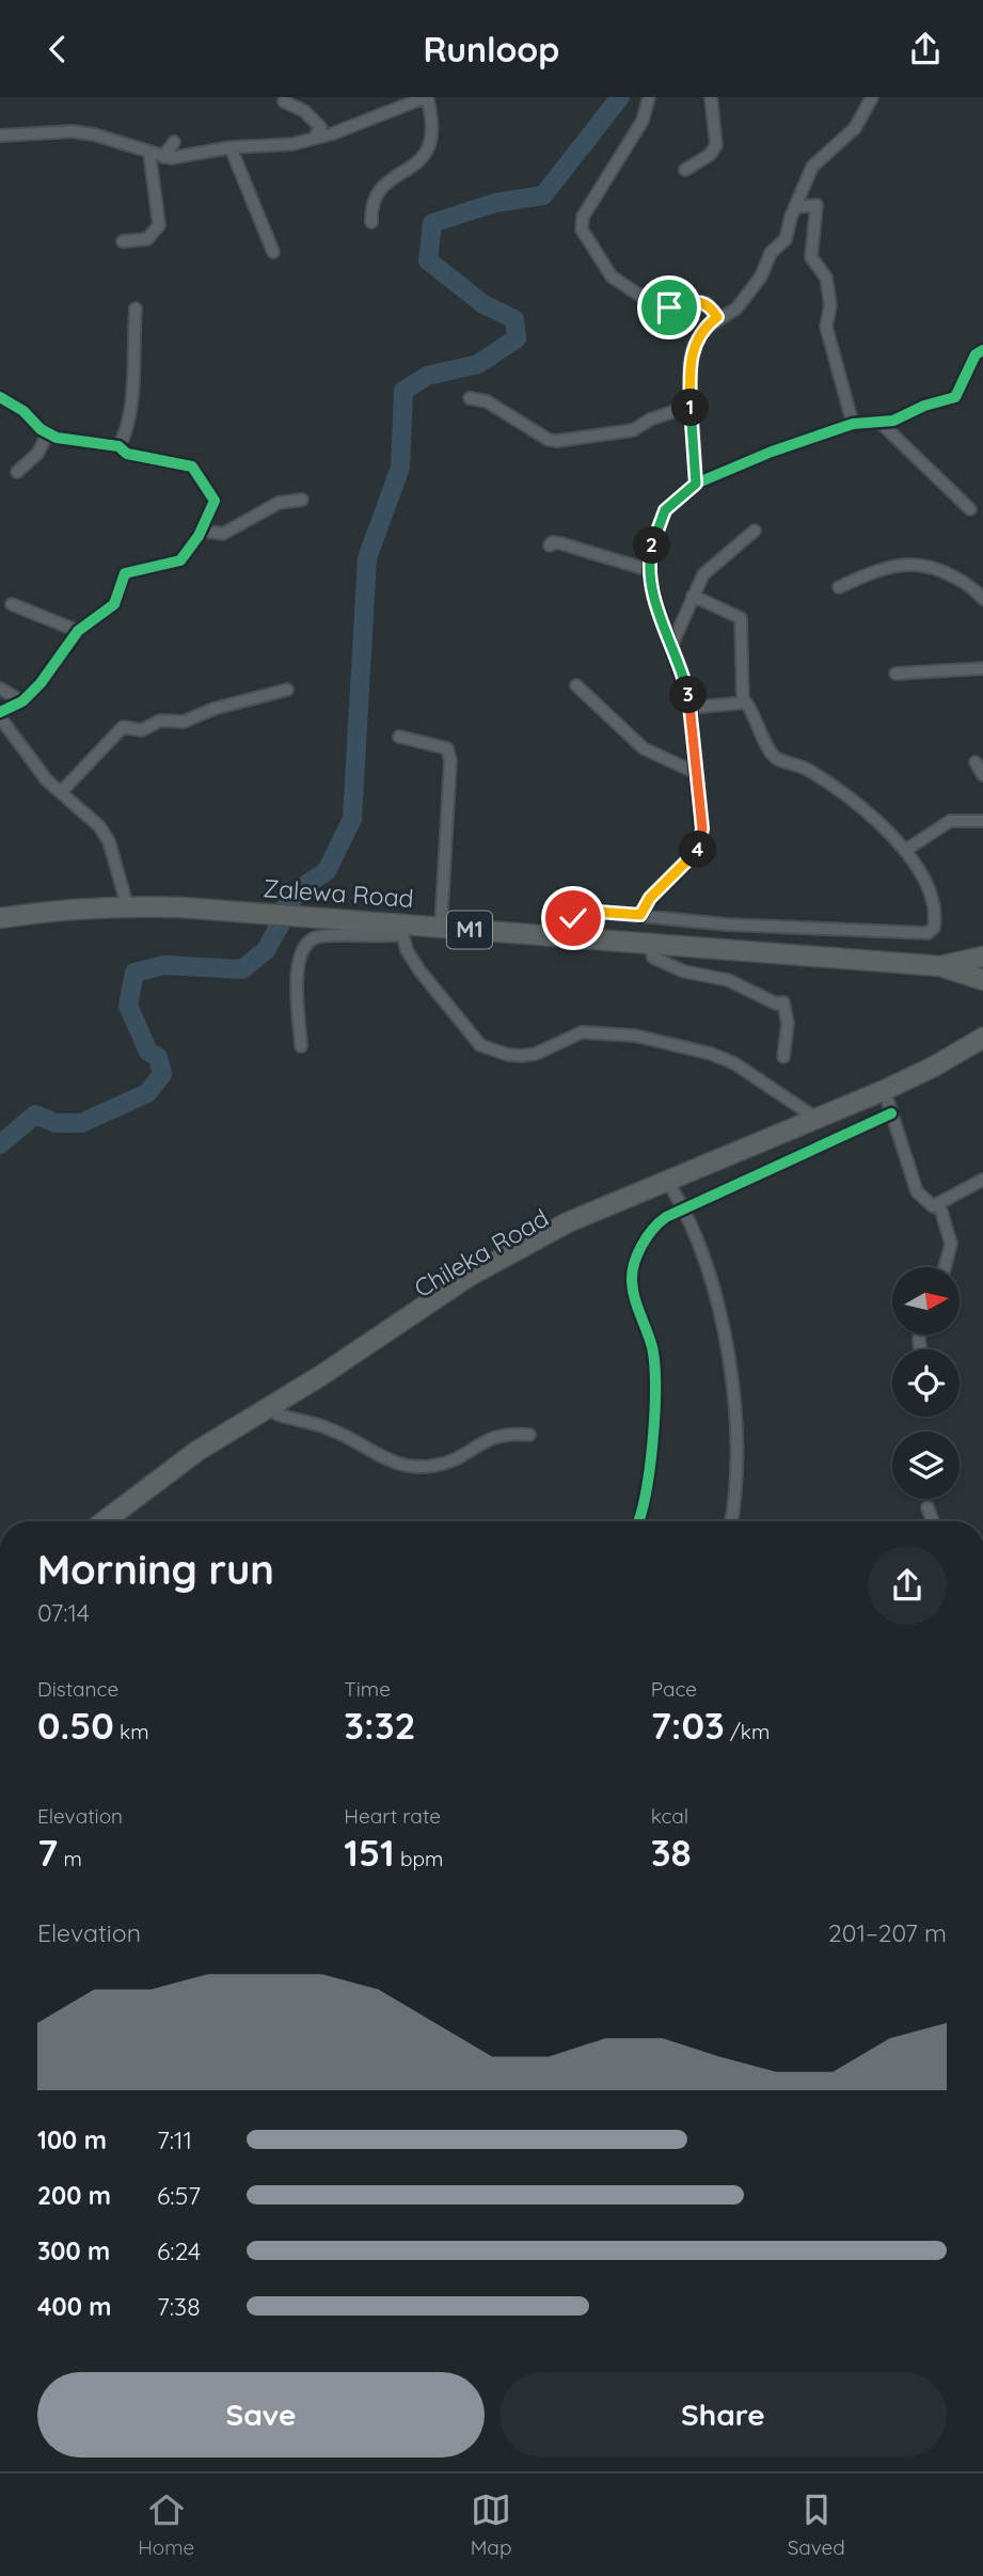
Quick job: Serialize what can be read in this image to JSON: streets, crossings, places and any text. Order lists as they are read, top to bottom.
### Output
{
  "streets": {
    "highway": ["Zalewa Road", "M1", "Chileka Road"]
  },
  "north": "right",
  "page": {
    "header": "Runloop",
    "pins": [
      "1",
      "2",
      "3",
      "4"
    ],
    "heading": ["Morning run", "07:14"],
    "stats": [
      ["Distance", "0.50 km"],
      ["Time", "3:32"],
      ["Pace", "7:03 /km"],
      ["Elevation", "7 m"],
      ["Heart rate", "151 bpm"],
      ["kcal", "38"]
    ],
    "chart": ["Elevation", "201–207 m"],
    "list": [
      {
        "name": "100 m",
        "note": "7:11"
      },
      {
        "name": "200 m",
        "note": "6:57"
      },
      {
        "name": "300 m",
        "note": "6:24"
      },
      {
        "name": "400 m",
        "note": "7:38"
      }
    ],
    "buttons": ["Save", "Share"],
    "tabs": ["Home", "Map", "Saved"]
  }
}
